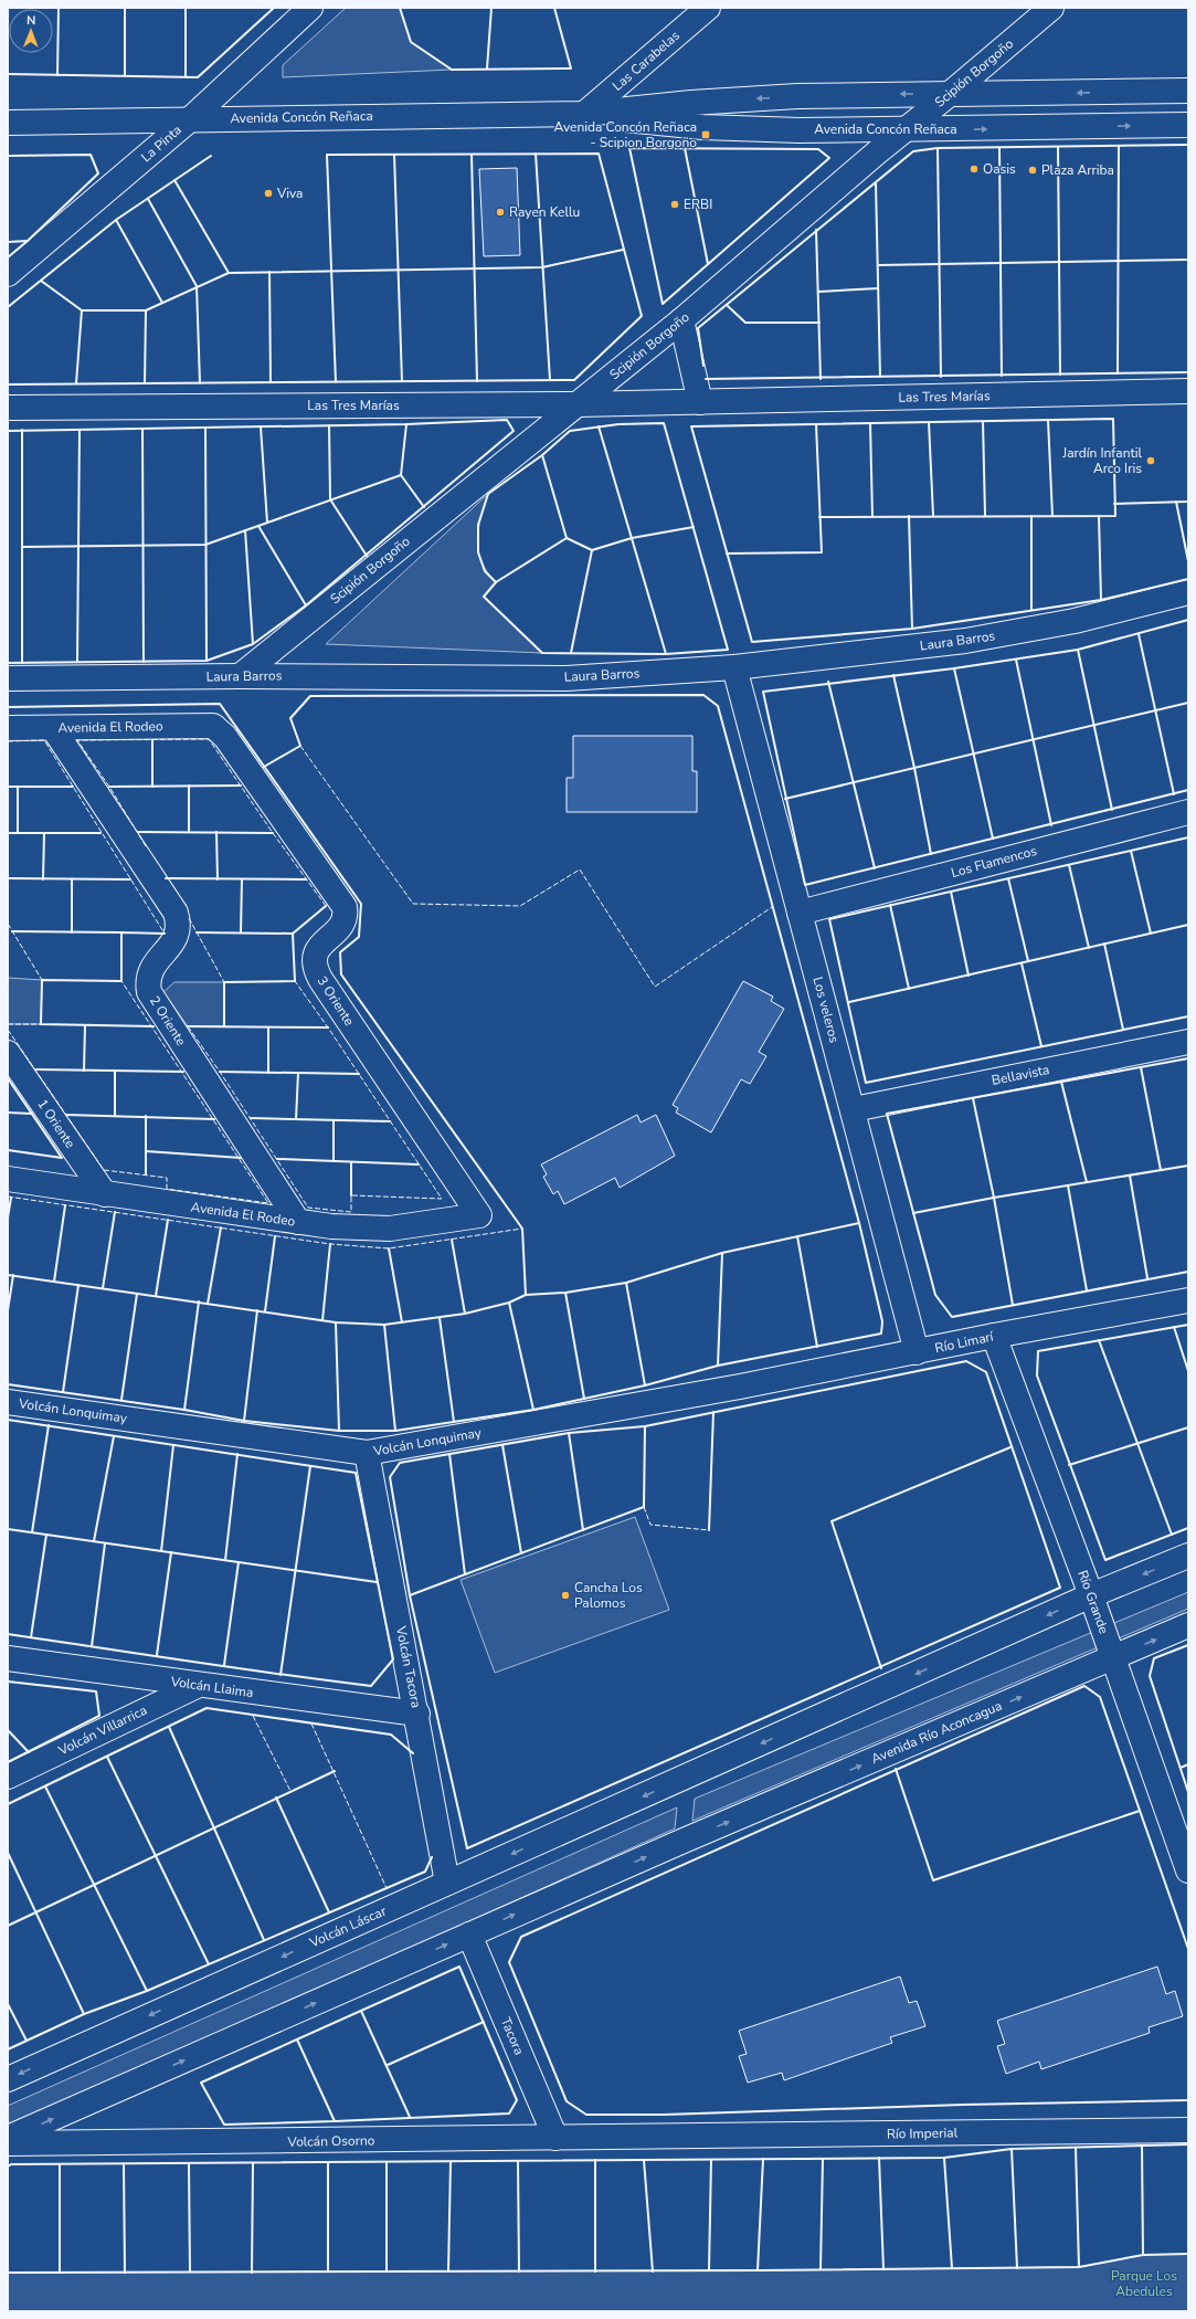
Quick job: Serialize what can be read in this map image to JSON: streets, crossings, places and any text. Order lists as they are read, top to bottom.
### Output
{
  "streets": {
    "street": [
      "Las Carabelas",
      "Scipión Borgoño",
      "Avenida Concón Reñaca",
      "La Pinta",
      "Las Tres Marías",
      "Laura Barros",
      "Avenida El Rodeo",
      "Los Flamencos",
      "3 Oriente",
      "Los veleros",
      "2 Oriente",
      "Bellavista",
      "1 Oriente",
      "Río Limarí",
      "Volcán Lonquimay",
      "Río Grande",
      "Volcán Tacora",
      "Volcán Llaima",
      "Volcán Villarrica",
      "Avenida Río Aconcagua",
      "Volcán Láscar",
      "Tacora",
      "Río Imperial",
      "Volcán Osorno"
    ]
  },
  "crossings": [
    ["Las Carabelas", "Avenida Concón Reñaca"],
    ["Scipión Borgoño", "Avenida Concón Reñaca"],
    ["Scipión Borgoño", "Las Tres Marías"],
    ["Scipión Borgoño", "Laura Barros"],
    ["Avenida Concón Reñaca", "La Pinta"],
    ["Laura Barros", "Los veleros"],
    ["Avenida El Rodeo", "3 Oriente"],
    ["Avenida El Rodeo", "2 Oriente"],
    ["Avenida El Rodeo", "1 Oriente"],
    ["Los Flamencos", "Los veleros"],
    ["Los veleros", "Bellavista"],
    ["Los veleros", "Río Limarí"],
    ["Río Limarí", "Volcán Lonquimay"],
    ["Río Limarí", "Río Grande"],
    ["Volcán Lonquimay", "Volcán Tacora"],
    ["Río Grande", "Avenida Río Aconcagua"],
    ["Río Grande", "Volcán Láscar"],
    ["Volcán Tacora", "Volcán Llaima"],
    ["Volcán Tacora", "Volcán Láscar"],
    ["Volcán Llaima", "Volcán Villarrica"],
    ["Avenida Río Aconcagua", "Tacora"],
    ["Tacora", "Volcán Osorno"],
    ["Río Imperial", "Volcán Osorno"]
  ],
  "one_way": ["Avenida Río Aconcagua"],
  "parks": ["Parque Los Abedules"],
  "places": {
    "transit": ["Avenida Concón Reñaca - Scipion Borgoño"],
    "other": [
      "Oasis",
      "Plaza Arriba",
      "Viva",
      "ERBI",
      "Rayen Kellu",
      "Jardín Infantil Arco Iris",
      "Cancha Los Palomos"
    ]
  },
  "north": "top"
}
